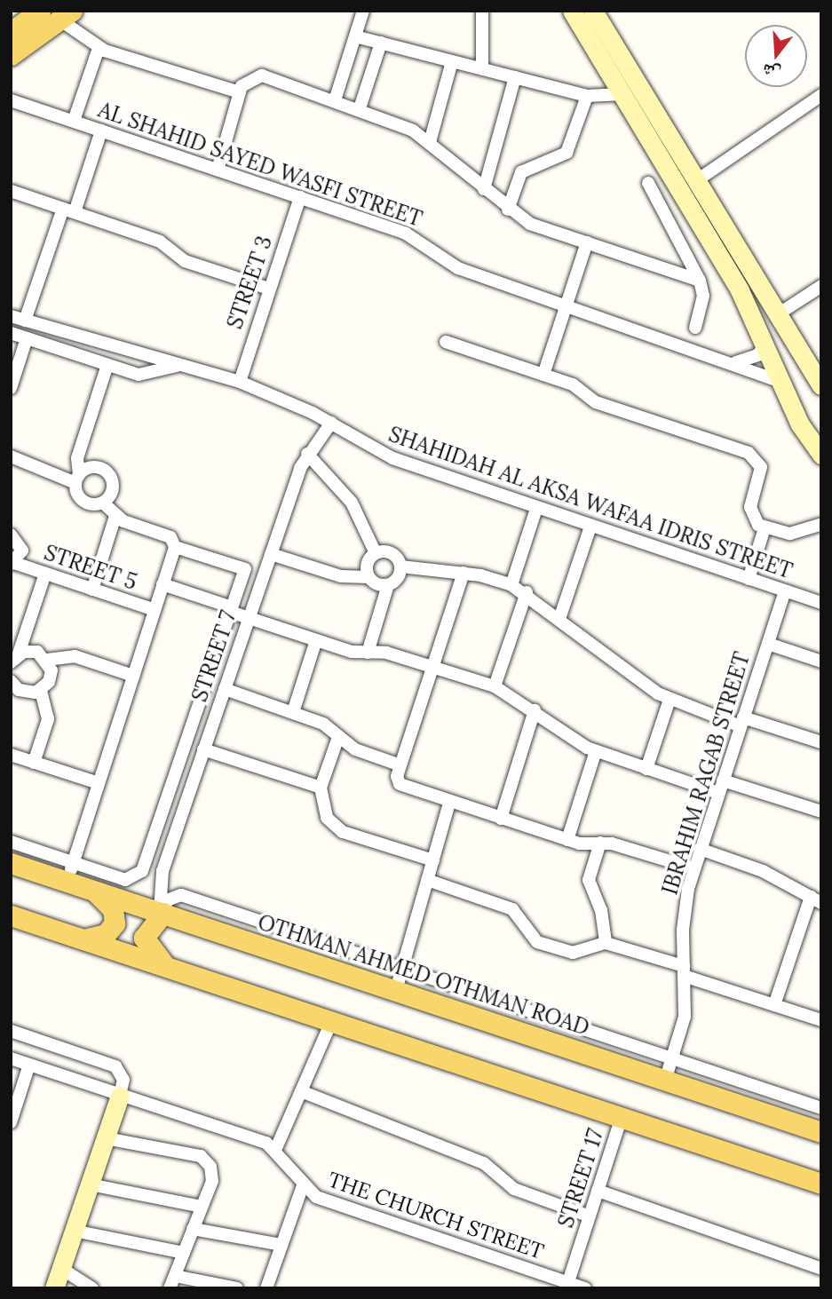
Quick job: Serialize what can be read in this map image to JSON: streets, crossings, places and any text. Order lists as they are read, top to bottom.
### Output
{
  "streets": {
    "main road": ["OTHMAN AHMED OTHMAN ROAD"],
    "street": [
      "AL SHAHID SAYED WASFI STREET",
      "STREET 3",
      "SHAHIDAH AL AKSA WAFAA IDRIS STREET",
      "STREET 5",
      "STREET 7",
      "IBRAHIM RAGAB STREET",
      "STREET 17",
      "THE CHURCH STREET"
    ]
  },
  "crossings": [
    ["AL SHAHID SAYED WASFI STREET", "STREET 3"],
    ["STREET 3", "SHAHIDAH AL AKSA WAFAA IDRIS STREET"],
    ["SHAHIDAH AL AKSA WAFAA IDRIS STREET", "STREET 7"],
    ["SHAHIDAH AL AKSA WAFAA IDRIS STREET", "IBRAHIM RAGAB STREET"],
    ["STREET 5", "STREET 7"],
    ["STREET 5", "IBRAHIM RAGAB STREET"],
    ["STREET 7", "OTHMAN AHMED OTHMAN ROAD"],
    ["IBRAHIM RAGAB STREET", "OTHMAN AHMED OTHMAN ROAD"],
    ["STREET 17", "THE CHURCH STREET"]
  ],
  "north": "bottom"
}
